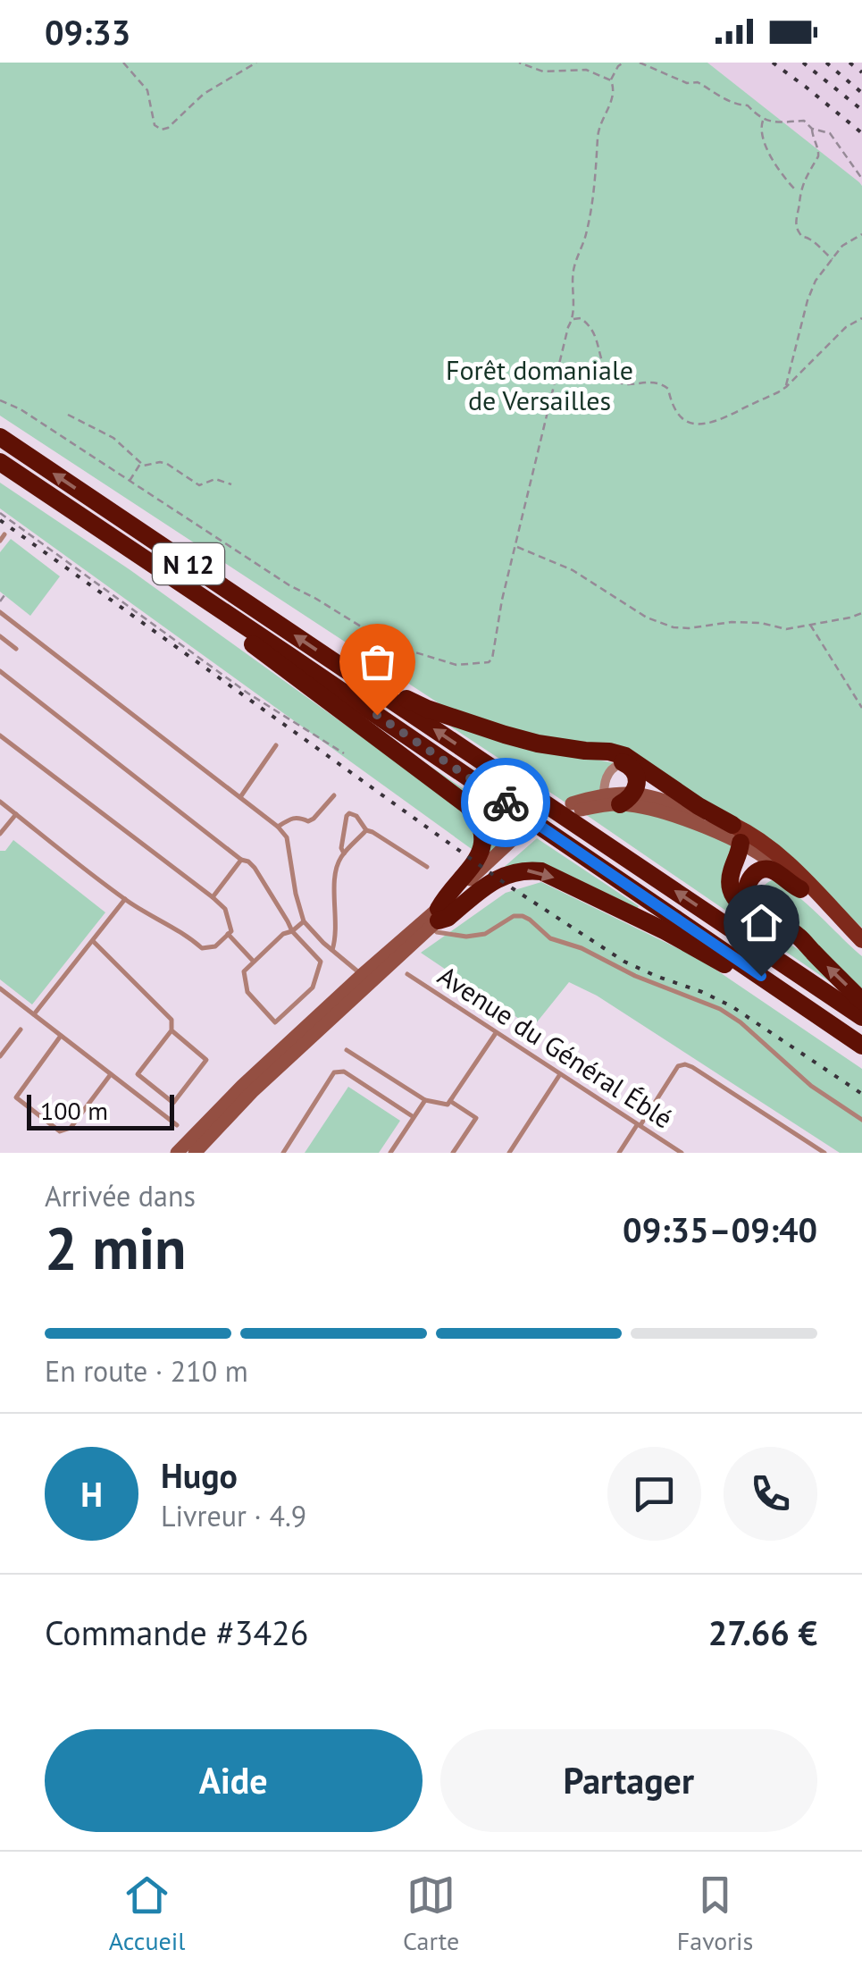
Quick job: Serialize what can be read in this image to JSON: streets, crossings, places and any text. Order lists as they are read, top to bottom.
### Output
{
  "streets": {
    "highway": ["N 12"],
    "lane": ["Avenue du Général Éblé"]
  },
  "parks": ["Forêt domaniale de Versailles"],
  "scale_bar": "100 m",
  "page": {
    "status": "09:33",
    "scale": "100 m",
    "heading": ["2 min", "Arrivée dans", "09:35–09:40"],
    "panel": [
      "Hugo",
      "Livreur · 4.9",
      "Commande #3426",
      "27.66 €"
    ],
    "bar": "En route · 210 m",
    "round": "H",
    "buttons": ["Aide", "Partager"],
    "tabs": ["Accueil", "Carte", "Favoris"]
  }
}
